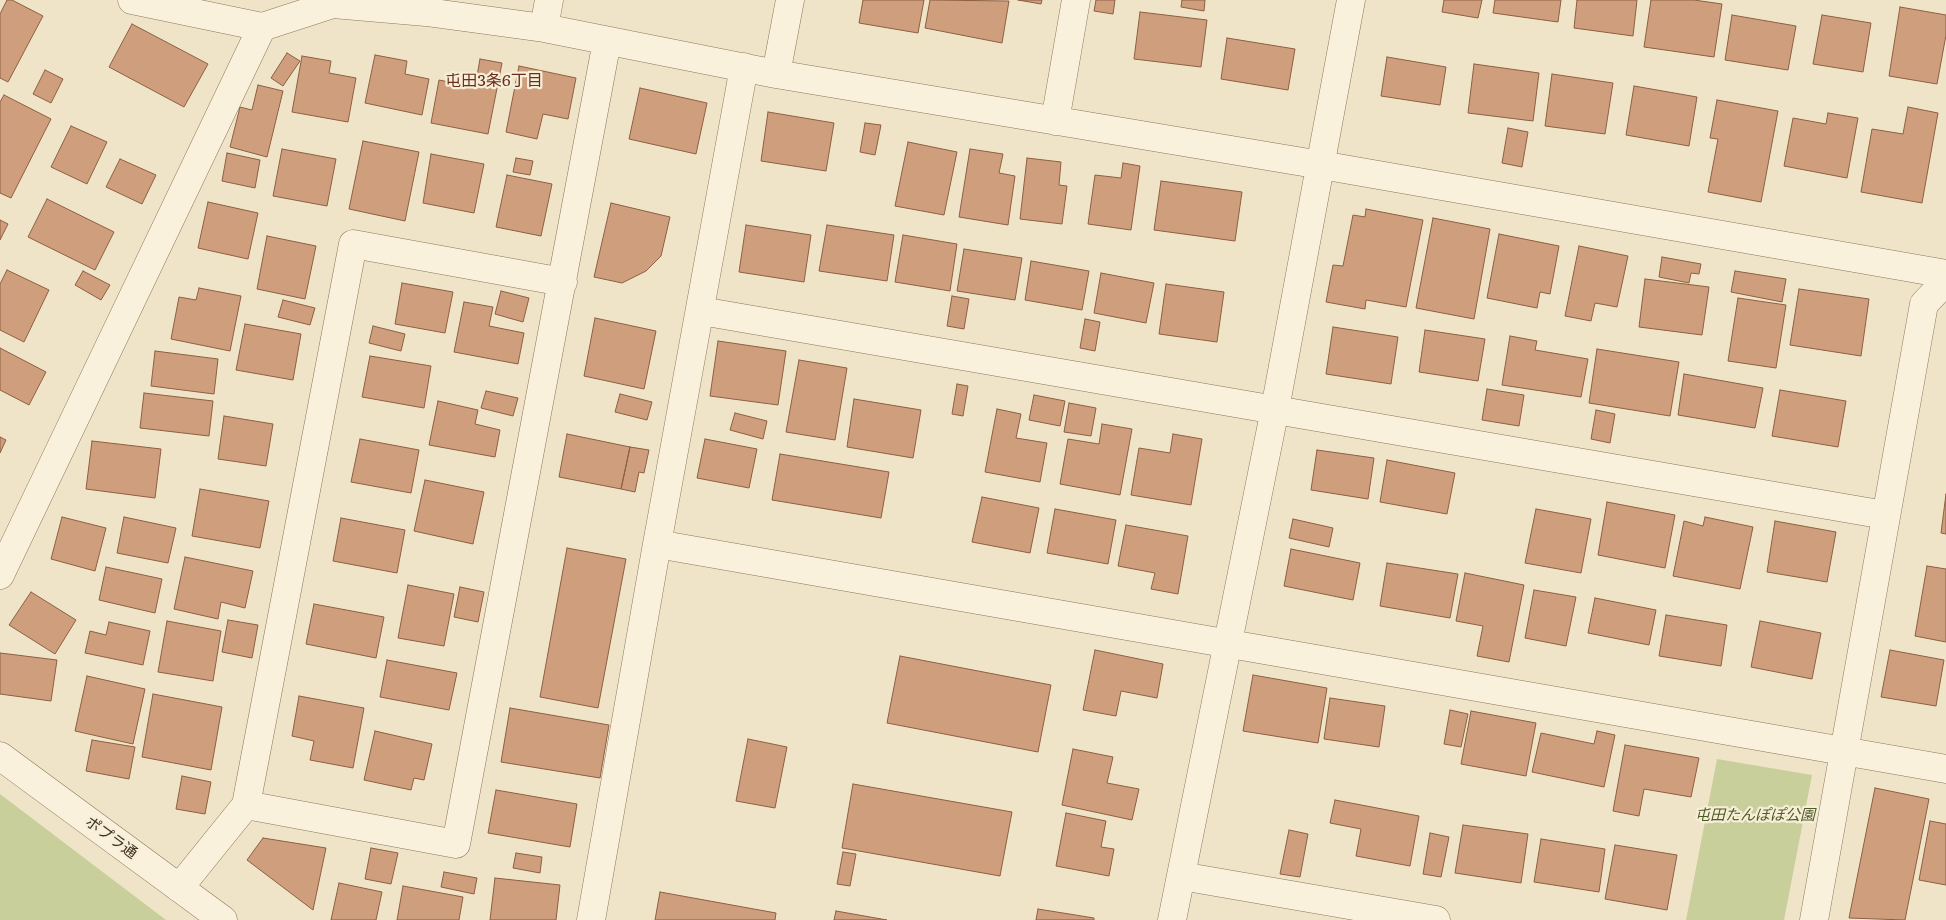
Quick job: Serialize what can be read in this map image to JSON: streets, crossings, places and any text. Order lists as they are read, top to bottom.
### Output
{
  "streets": {
    "street": ["ポプラ通"]
  },
  "districts": ["屯田3条6丁目"],
  "parks": ["屯田たんぽぽ公園"]
}
